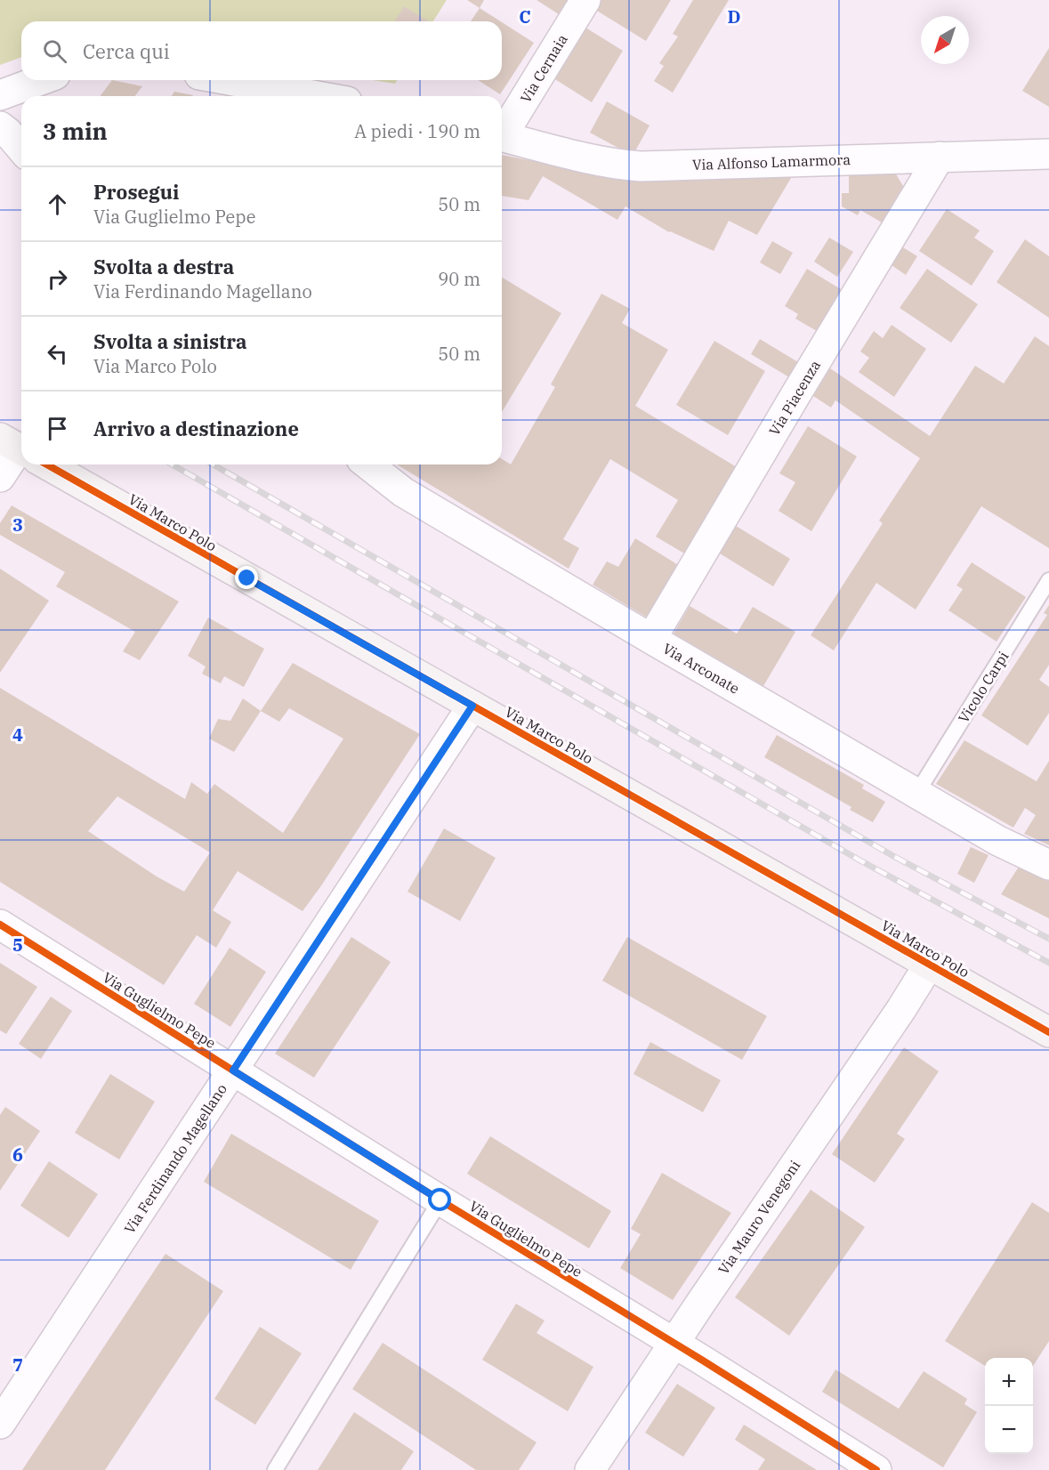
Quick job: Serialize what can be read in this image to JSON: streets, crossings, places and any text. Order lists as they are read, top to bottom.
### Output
{
  "streets": {
    "street": [
      "Via Cernaia",
      "Via Alfonso Lamarmora",
      "Via Piacenza",
      "Via Marco Polo",
      "Via Arconate",
      "Via Guglielmo Pepe",
      "Via Ferdinando Magellano",
      "Via Mauro Venegoni"
    ],
    "lane": ["Vicolo Carpi"]
  },
  "crossings": [
    ["Via Alfonso Lamarmora", "Via Piacenza"],
    ["Via Piacenza", "Via Arconate"],
    ["Via Marco Polo", "Via Ferdinando Magellano"],
    ["Via Marco Polo", "Via Mauro Venegoni"],
    ["Via Arconate", "Vicolo Carpi"],
    ["Via Guglielmo Pepe", "Via Ferdinando Magellano"],
    ["Via Guglielmo Pepe", "Via Mauro Venegoni"]
  ],
  "north": "bottom left",
  "page": {
    "search": "Cerca qui",
    "heading": ["3 min", "A piedi · 190 m"],
    "list": [
      ["Prosegui", "Via Guglielmo Pepe", "50 m"],
      ["Svolta a destra", "Via Ferdinando Magellano", "90 m"],
      ["Svolta a sinistra", "Via Marco Polo", "50 m"],
      "Arrivo a destinazione"
    ],
    "map_buttons": ["+", "−"]
  },
  "grid": {
    "columns": ["C", "D"],
    "rows": [
      "3",
      "4",
      "5",
      "6",
      "7"
    ]
  }
}
